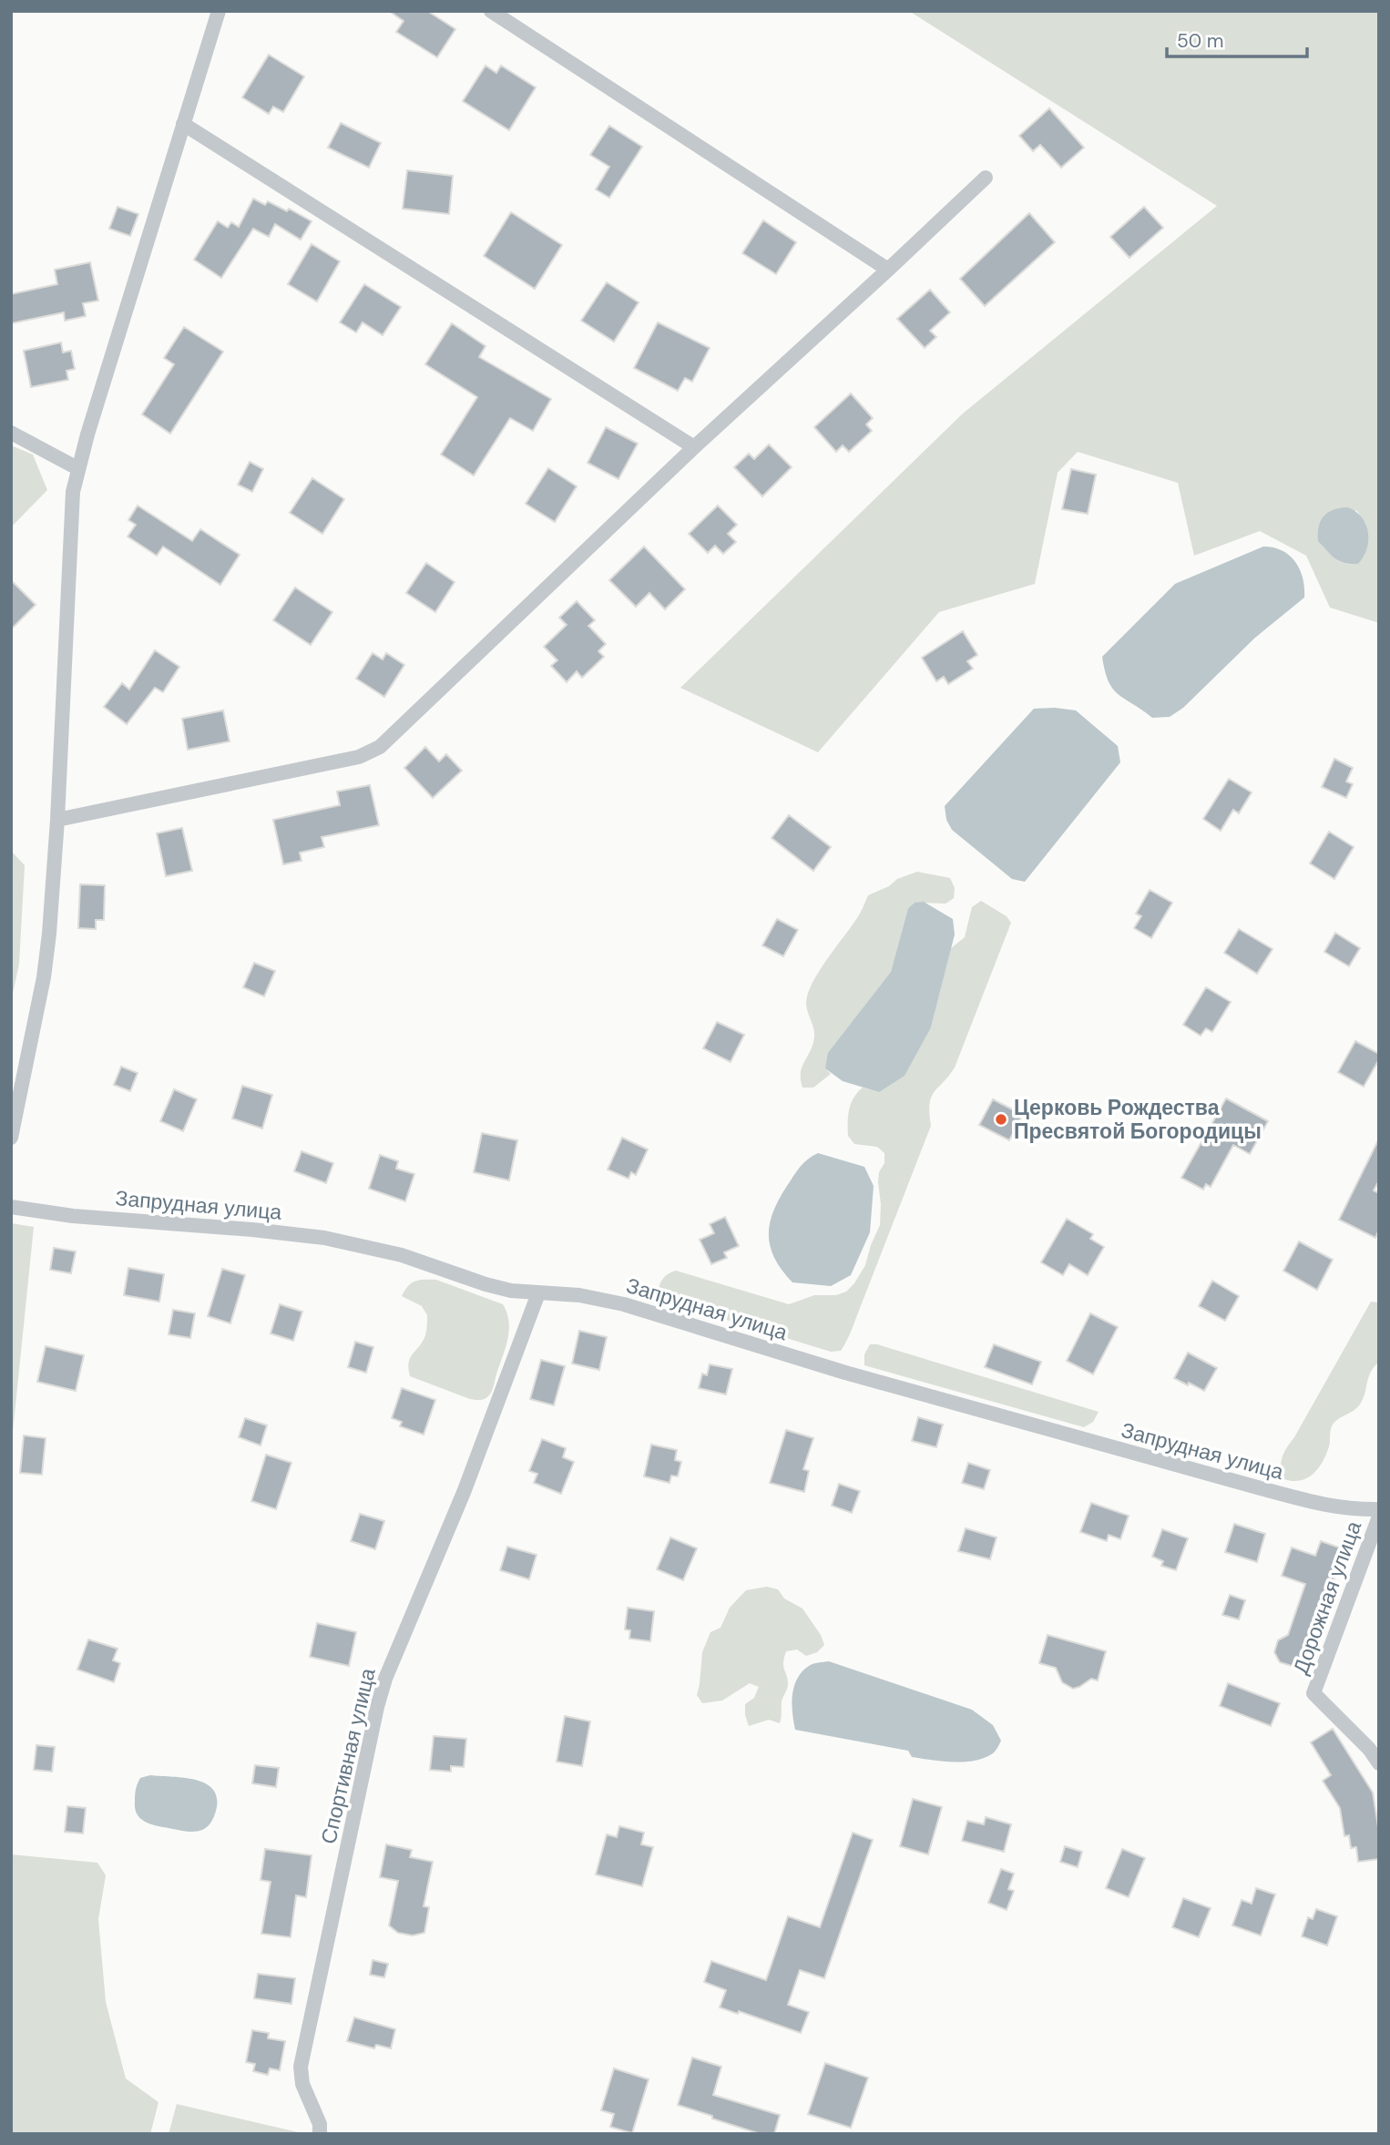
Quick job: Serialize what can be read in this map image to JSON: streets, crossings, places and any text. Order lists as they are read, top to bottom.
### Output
{
  "streets": {
    "street": ["Запрудная улица", "Дорожная улица", "Спортивная улица"]
  },
  "crossings": [
    ["Запрудная улица", "Спортивная улица"]
  ],
  "places": ["Церковь Рождества Пресвятой Богородицы"],
  "scale_bar": "50 m"
}
